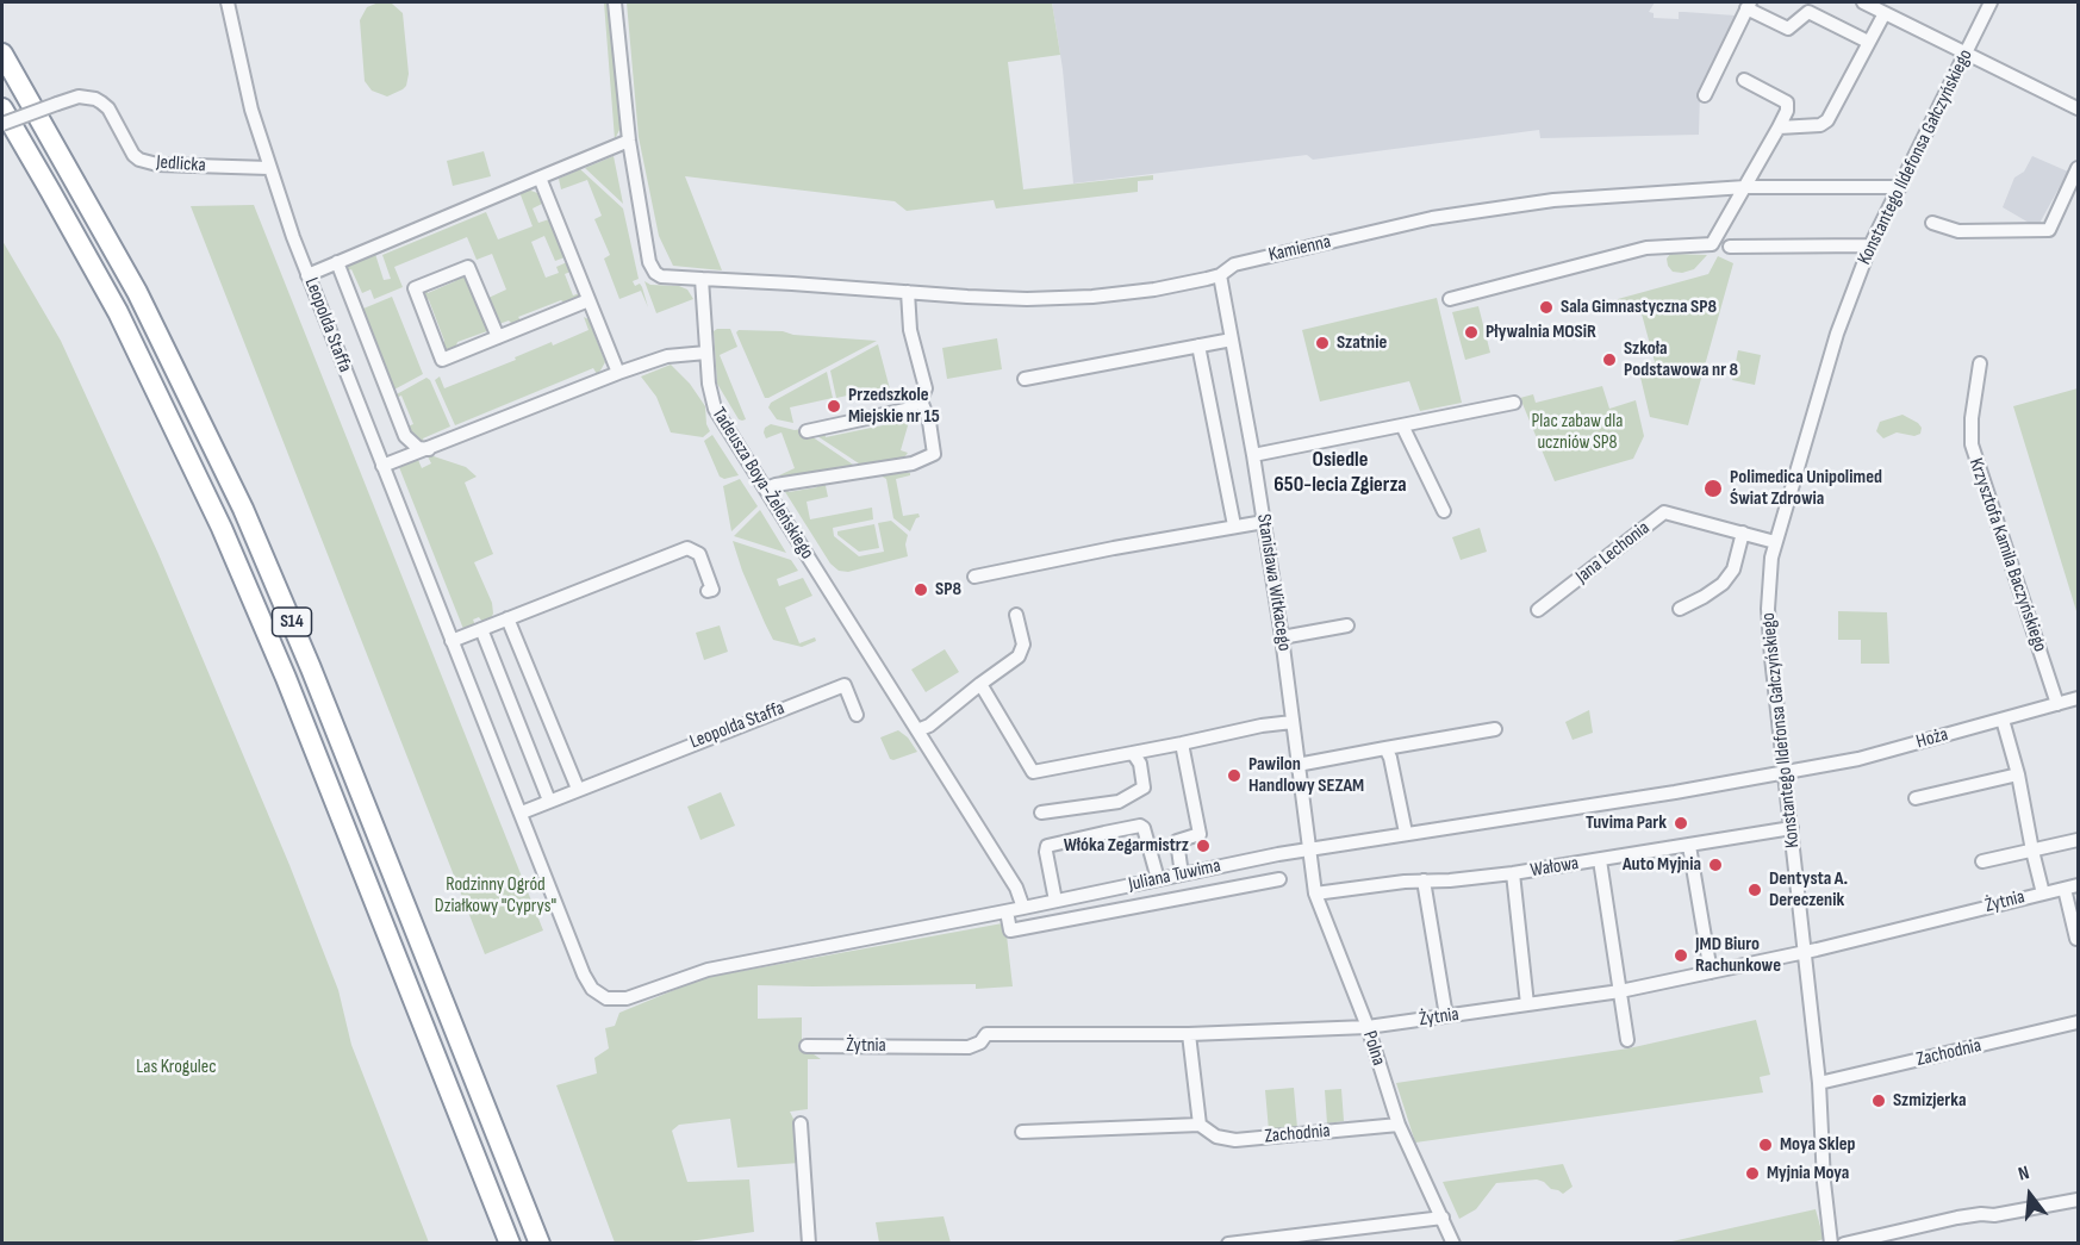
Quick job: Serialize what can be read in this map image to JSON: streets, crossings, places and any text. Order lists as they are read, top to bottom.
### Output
{
  "streets": {
    "highway": ["S14"],
    "street": [
      "Konstantego Ildefonsa Gałczyńskiego",
      "Jedlicka",
      "Kamienna",
      "Leopolda Staffa",
      "Tadeusza Boya-Żeleńskiego",
      "Jana Lechonia",
      "Krzysztofa Kamila Baczyńskiego",
      "Stanisława Witkacego",
      "Hoża",
      "Wałowa",
      "Juliana Tuwima",
      "Żytnia",
      "Polna",
      "Zachodnia"
    ]
  },
  "crossings": [
    ["Konstantego Ildefonsa Gałczyńskiego", "Kamienna"],
    ["Konstantego Ildefonsa Gałczyńskiego", "Jana Lechonia"],
    ["Konstantego Ildefonsa Gałczyńskiego", "Hoża"],
    ["Konstantego Ildefonsa Gałczyńskiego", "Wałowa"],
    ["Konstantego Ildefonsa Gałczyńskiego", "Juliana Tuwima"],
    ["Konstantego Ildefonsa Gałczyńskiego", "Żytnia"],
    ["Konstantego Ildefonsa Gałczyńskiego", "Zachodnia"],
    ["Jedlicka", "Leopolda Staffa"],
    ["Kamienna", "Tadeusza Boya-Żeleńskiego"],
    ["Kamienna", "Stanisława Witkacego"],
    ["Leopolda Staffa", "Juliana Tuwima"],
    ["Tadeusza Boya-Żeleńskiego", "Juliana Tuwima"],
    ["Krzysztofa Kamila Baczyńskiego", "Hoża"],
    ["Stanisława Witkacego", "Juliana Tuwima"],
    ["Stanisława Witkacego", "Polna"],
    ["Hoża", "Juliana Tuwima"],
    ["Wałowa", "Polna"],
    ["Juliana Tuwima", "Polna"],
    ["Żytnia", "Polna"],
    ["Polna", "Zachodnia"]
  ],
  "districts": ["Osiedle 650-lecia Zgierza"],
  "parks": ["Plac zabaw dla uczniów SP8", "Rodzinny Ogród Działkowy \"Cyprys\"", "Las Krogulec"],
  "places": [
    "Sala Gimnastyczna SP8",
    "Pływalnia MOSiR",
    "Szatnie",
    "Szkoła Podstawowa nr 8",
    "Przedszkole Miejskie nr 15",
    "Polimedica Unipolimed Świat Zdrowia",
    "SP8",
    "Pawilon Handlowy SEZAM",
    "Tuvima Park",
    "Włóka Zegarmistrz",
    "Auto Myjnia",
    "Dentysta A. Dereczenik",
    "JMD Biuro Rachunkowe",
    "Szmizjerka",
    "Moya Sklep",
    "Myjnia Moya"
  ],
  "north": "top"
}
